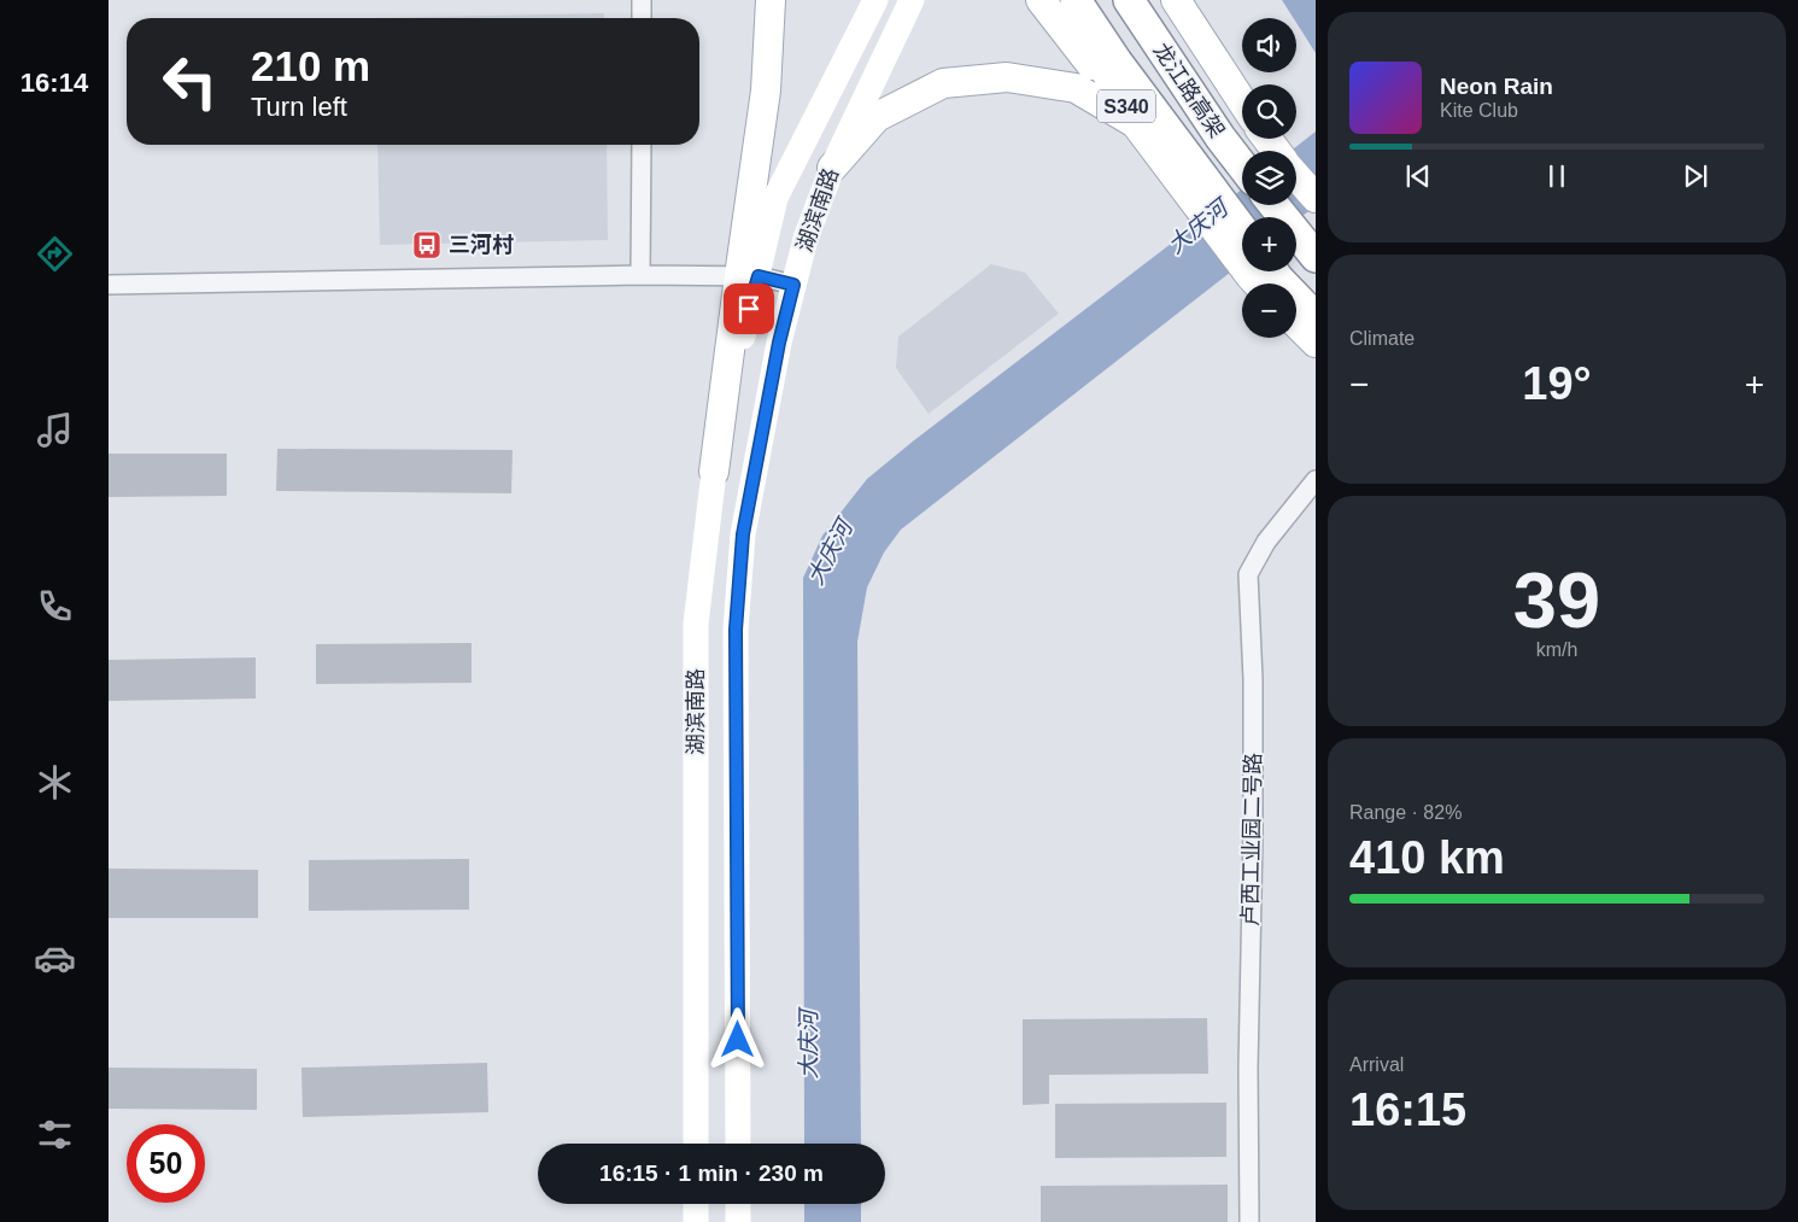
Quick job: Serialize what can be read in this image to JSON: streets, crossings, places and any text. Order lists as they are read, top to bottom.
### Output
{
  "streets": {
    "highway": ["龙江路高架"],
    "main road": ["S340", "湖滨南路"],
    "street": ["卢西工业园二号路"]
  },
  "water": ["大庆河"],
  "places": {
    "bus stop": ["三河村"]
  },
  "page": {
    "tabs": "16:14",
    "map_buttons": ["+", "−"],
    "turn": ["210 m", "Turn left"],
    "song": ["Neon Rain", "Kite Club"],
    "tile": [
      "Climate",
      ["39", "km/h"],
      ["Range · 82%", "410 km"],
      ["Arrival", "16:15"]
    ],
    "heat": ["−", "19°", "+"],
    "limit": "50",
    "trip": "16:15 · 1 min · 230 m"
  }
}
